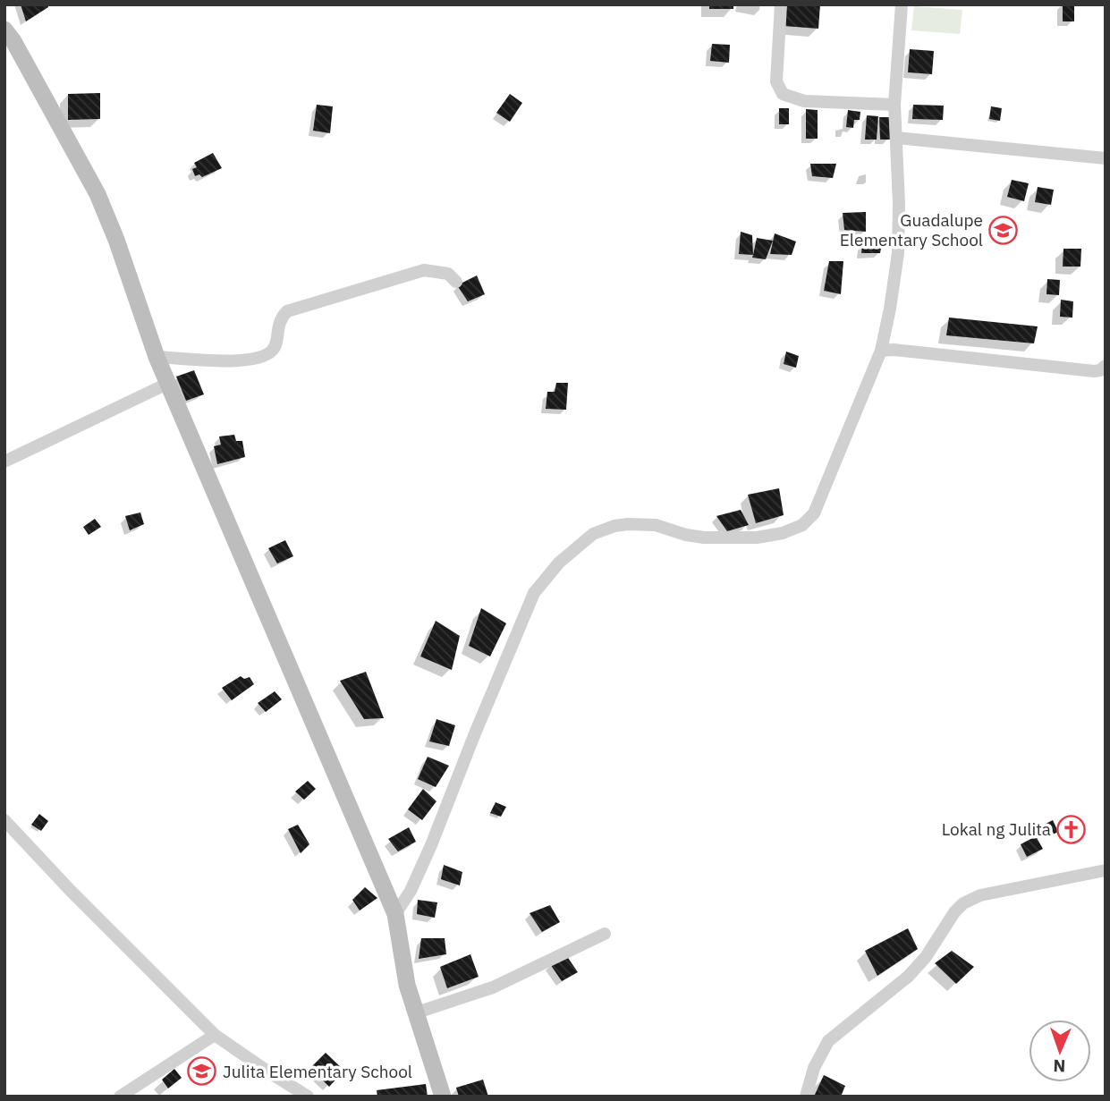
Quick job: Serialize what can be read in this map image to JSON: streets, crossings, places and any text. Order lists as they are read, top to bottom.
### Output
{
  "places": {
    "school or university": ["Guadalupe Elementary School", "Julita Elementary School"],
    "church": ["Lokal ng Julita"]
  },
  "north": "bottom"
}
